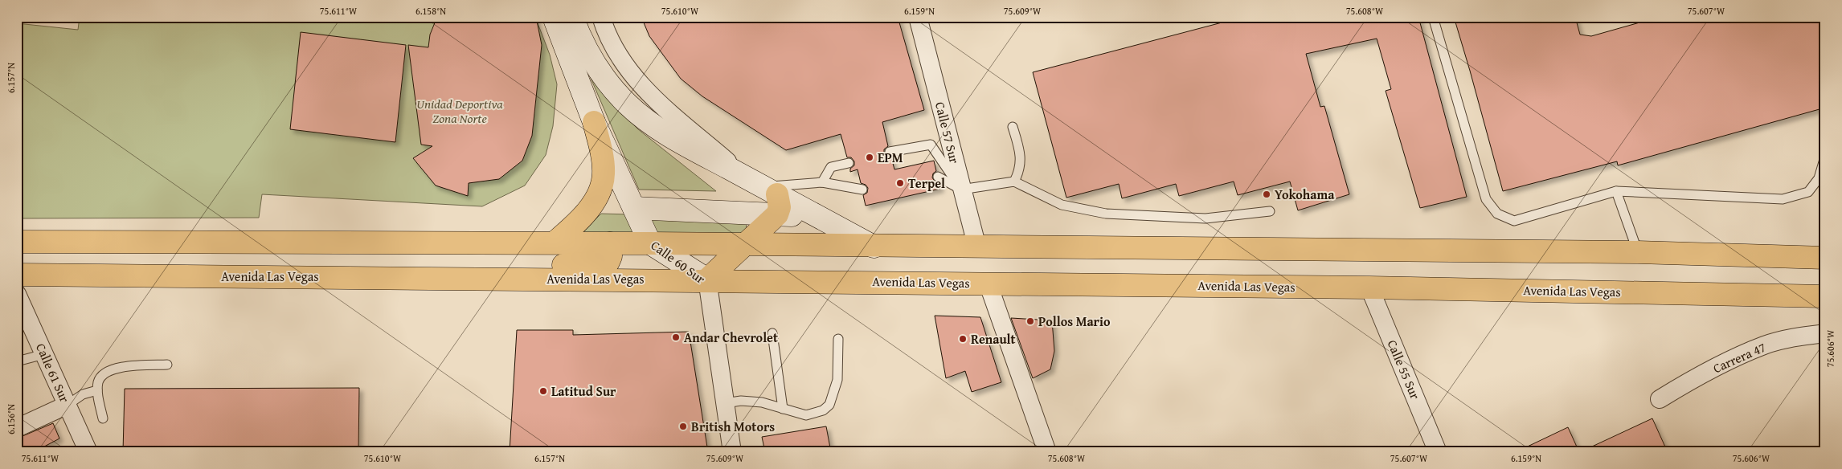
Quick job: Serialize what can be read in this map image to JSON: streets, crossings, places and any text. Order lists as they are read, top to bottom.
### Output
{
  "streets": {
    "main road": ["Calle 60 Sur", "Avenida Las Vegas"],
    "street": [
      "Calle 57 Sur",
      "Carrera 47",
      "Calle 55 Sur",
      "Calle 61 Sur"
    ]
  },
  "crossings": [
    ["Calle 60 Sur", "Avenida Las Vegas"],
    ["Avenida Las Vegas", "Calle 55 Sur"]
  ],
  "parks": ["Unidad Deportiva Zona Norte"],
  "places": [
    "EPM",
    "Terpel",
    "Yokohama",
    "Pollos Mario",
    "Andar Chevrolet",
    "Renault",
    "Latitud Sur",
    "British Motors"
  ],
  "coordinates": [
    "75.611°W",
    "6.158°N",
    "75.610°W",
    "6.159°N",
    "75.609°W",
    "75.608°W",
    "75.607°W",
    "6.157°N",
    "75.606°W",
    "6.156°N"
  ]
}
